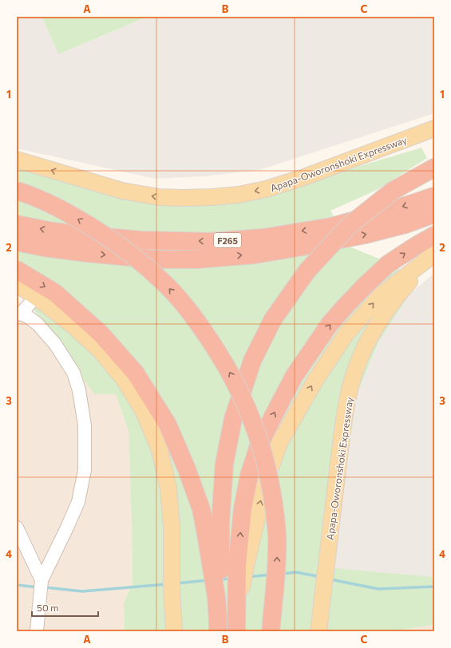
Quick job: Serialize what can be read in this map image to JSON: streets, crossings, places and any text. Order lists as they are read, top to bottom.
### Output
{
  "streets": {
    "highway": ["F265"],
    "main road": ["Apapa-Oworonshoki Expressway"]
  },
  "one_way": ["Apapa-Oworonshoki Expressway"],
  "scale_bar": "50 m",
  "grid": {
    "columns": ["A", "B", "C"],
    "rows": [
      "1",
      "2",
      "3",
      "4"
    ]
  }
}
